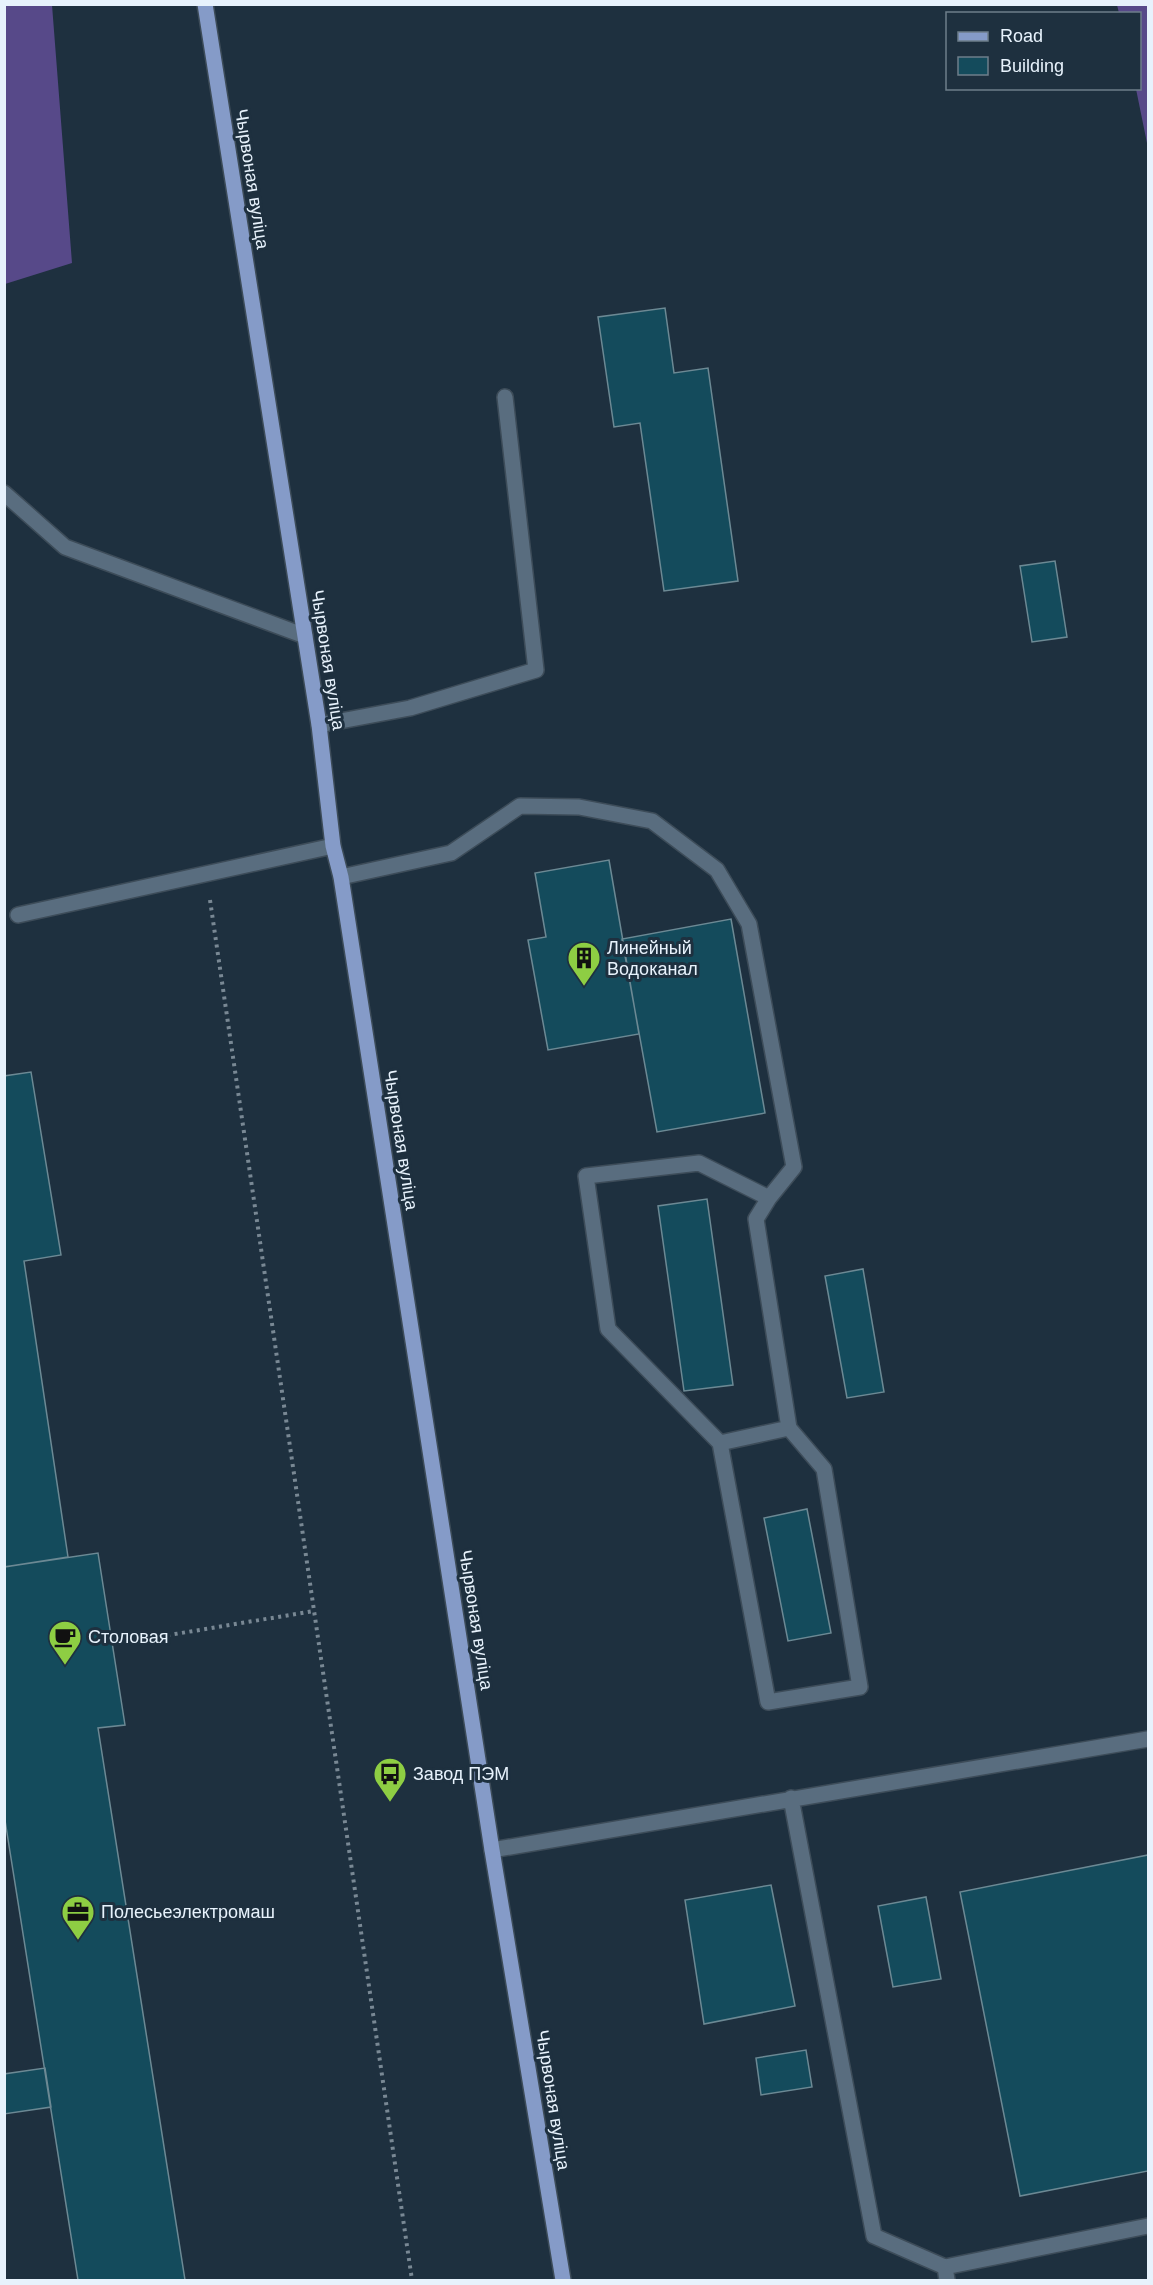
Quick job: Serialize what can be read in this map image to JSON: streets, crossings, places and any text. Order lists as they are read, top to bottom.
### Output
{
  "streets": {
    "main road": ["Чырвоная вуліца"]
  },
  "places": {
    "building": ["Линейный Водоканал"],
    "cafe": ["Столовая"],
    "bus stop": ["Завод ПЭМ"],
    "office": ["Полесьеэлектромаш"]
  },
  "legend": ["Road", "Building"]
}
